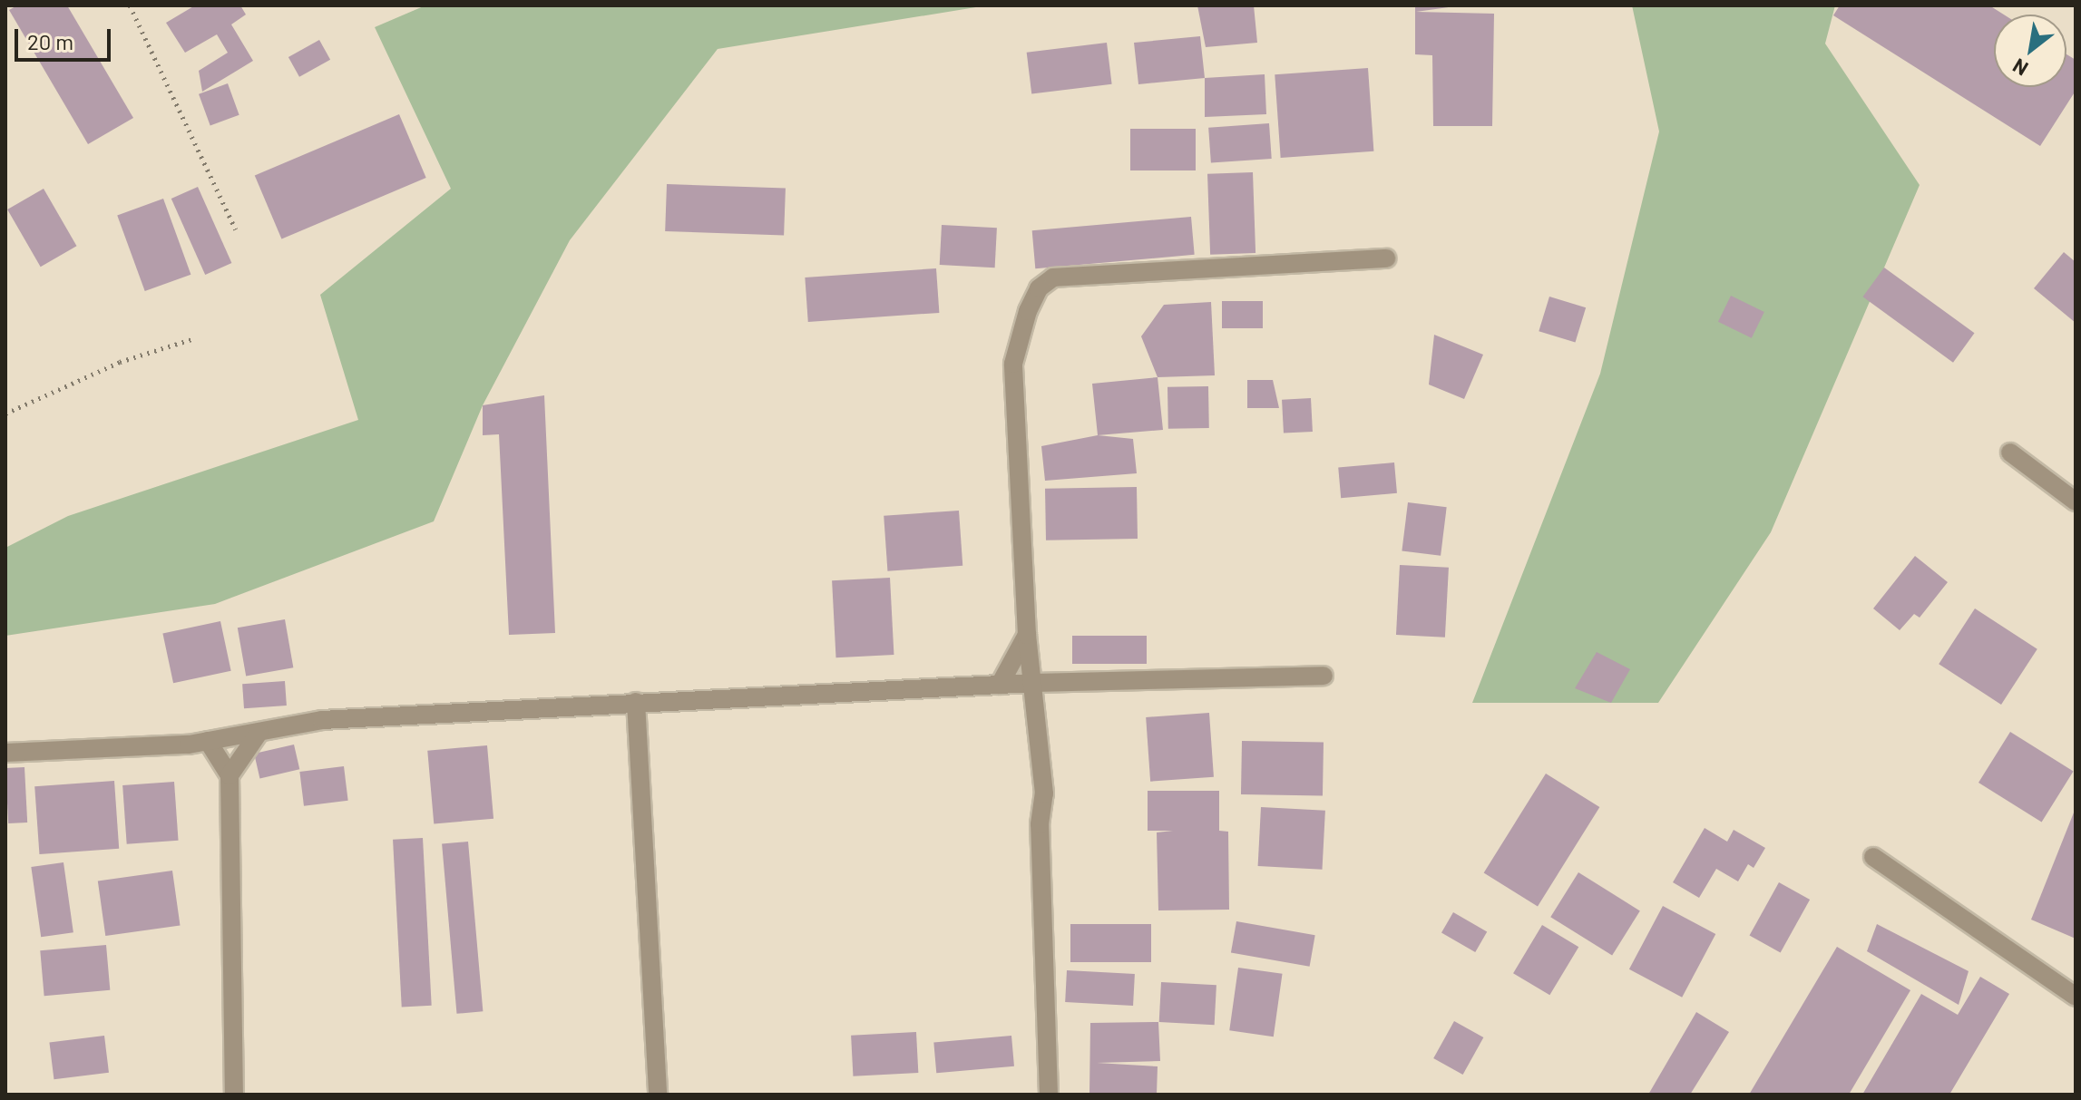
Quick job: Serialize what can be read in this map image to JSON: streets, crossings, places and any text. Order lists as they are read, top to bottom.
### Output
{
  "scale_bar": "20 m",
  "north": "bottom left"
}
